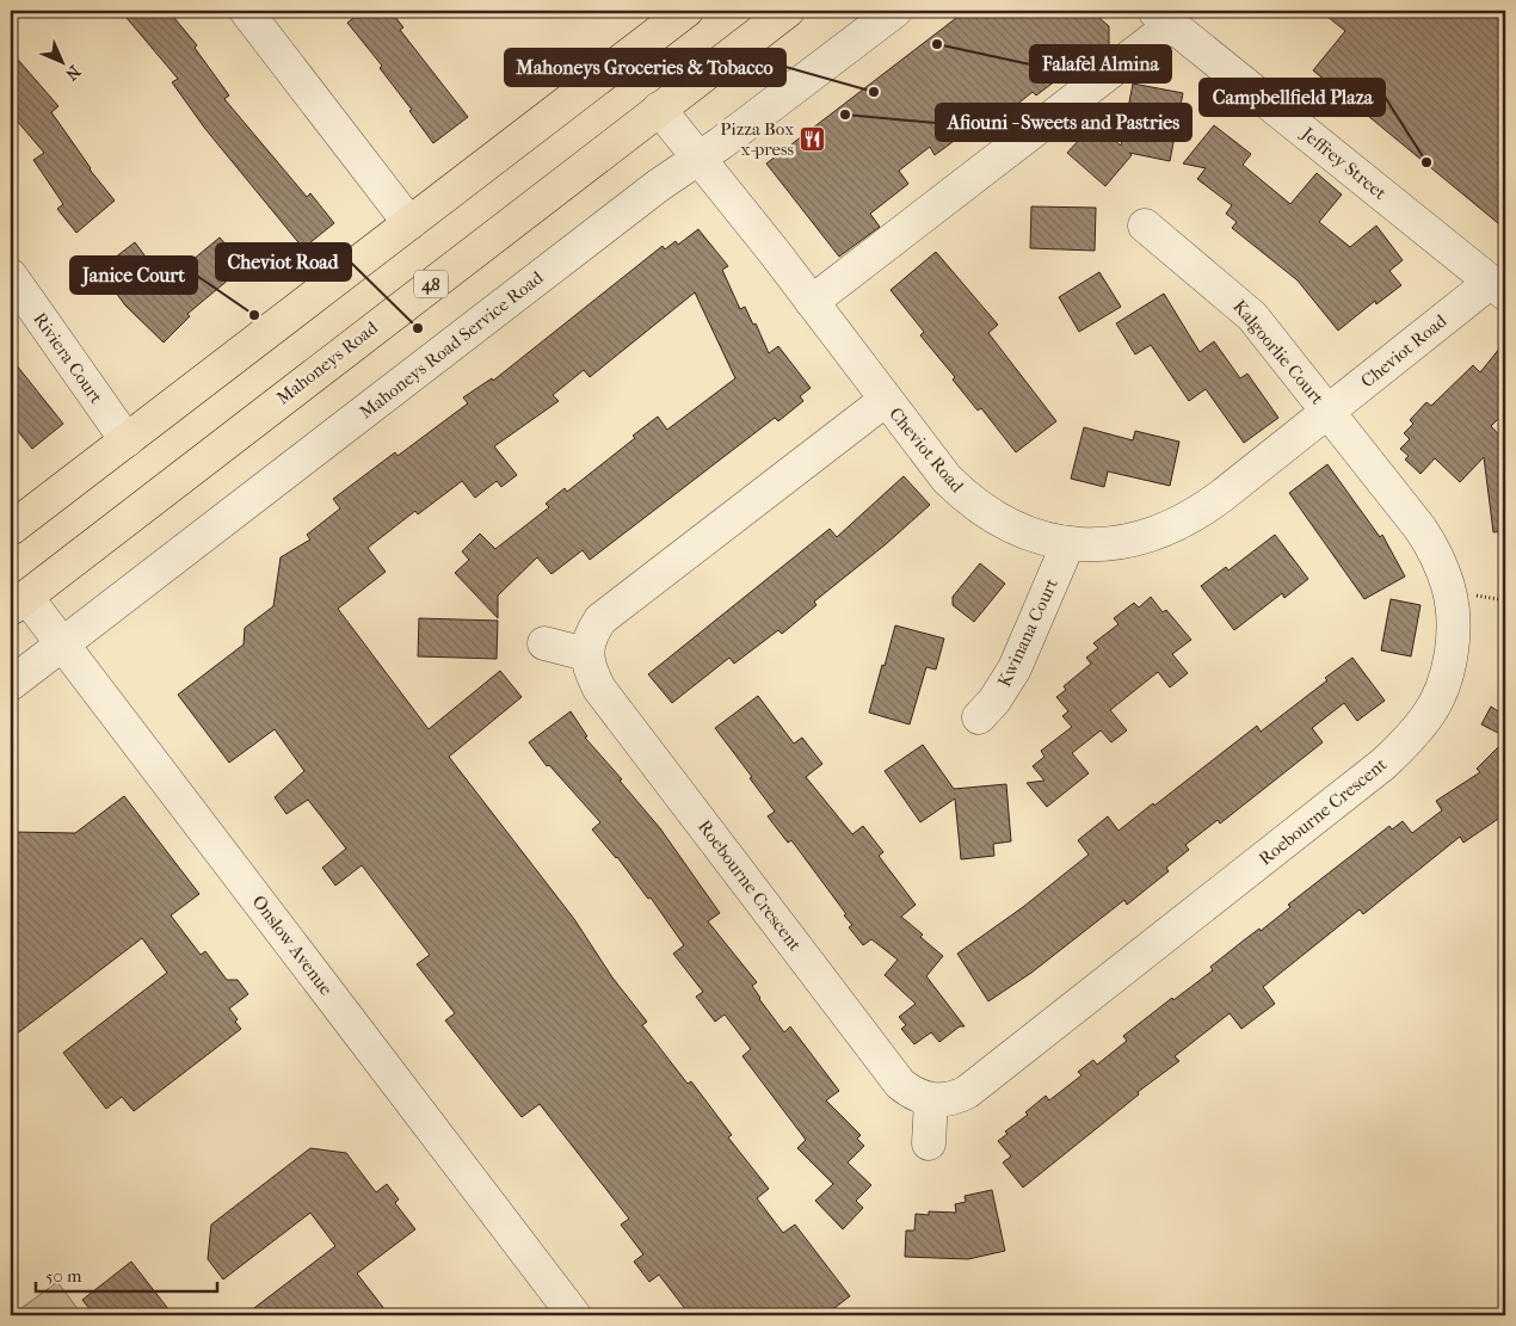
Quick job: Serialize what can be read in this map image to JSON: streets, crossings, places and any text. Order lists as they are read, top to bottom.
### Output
{
  "streets": {
    "main road": ["48", "Mahoneys Road"],
    "street": [
      "Jeffrey Street",
      "Mahoneys Road Service Road",
      "Cheviot Road",
      "Kalgoorlie Court",
      "Riviera Court",
      "Kwinana Court",
      "Roebourne Crescent",
      "Onslow Avenue"
    ]
  },
  "crossings": [
    ["Jeffrey Street", "Cheviot Road"],
    ["Mahoneys Road Service Road", "Cheviot Road"],
    ["Mahoneys Road Service Road", "Onslow Avenue"],
    ["Cheviot Road", "Kalgoorlie Court"],
    ["Cheviot Road", "Mahoneys Road"],
    ["Cheviot Road", "Kwinana Court"],
    ["Cheviot Road", "Roebourne Crescent"],
    ["Kalgoorlie Court", "Roebourne Crescent"],
    ["Mahoneys Road", "Onslow Avenue"]
  ],
  "places": {
    "other": [
      "Falafel Almina",
      "Mahoneys Groceries & Tobacco",
      "Afiouni - Sweets and Pastries",
      "Campbellfield Plaza",
      "Janice Court",
      "Cheviot Road"
    ],
    "restaurant": ["Pizza Box x-press"]
  },
  "scale_bar": "50 m",
  "north": "bottom right"
}
